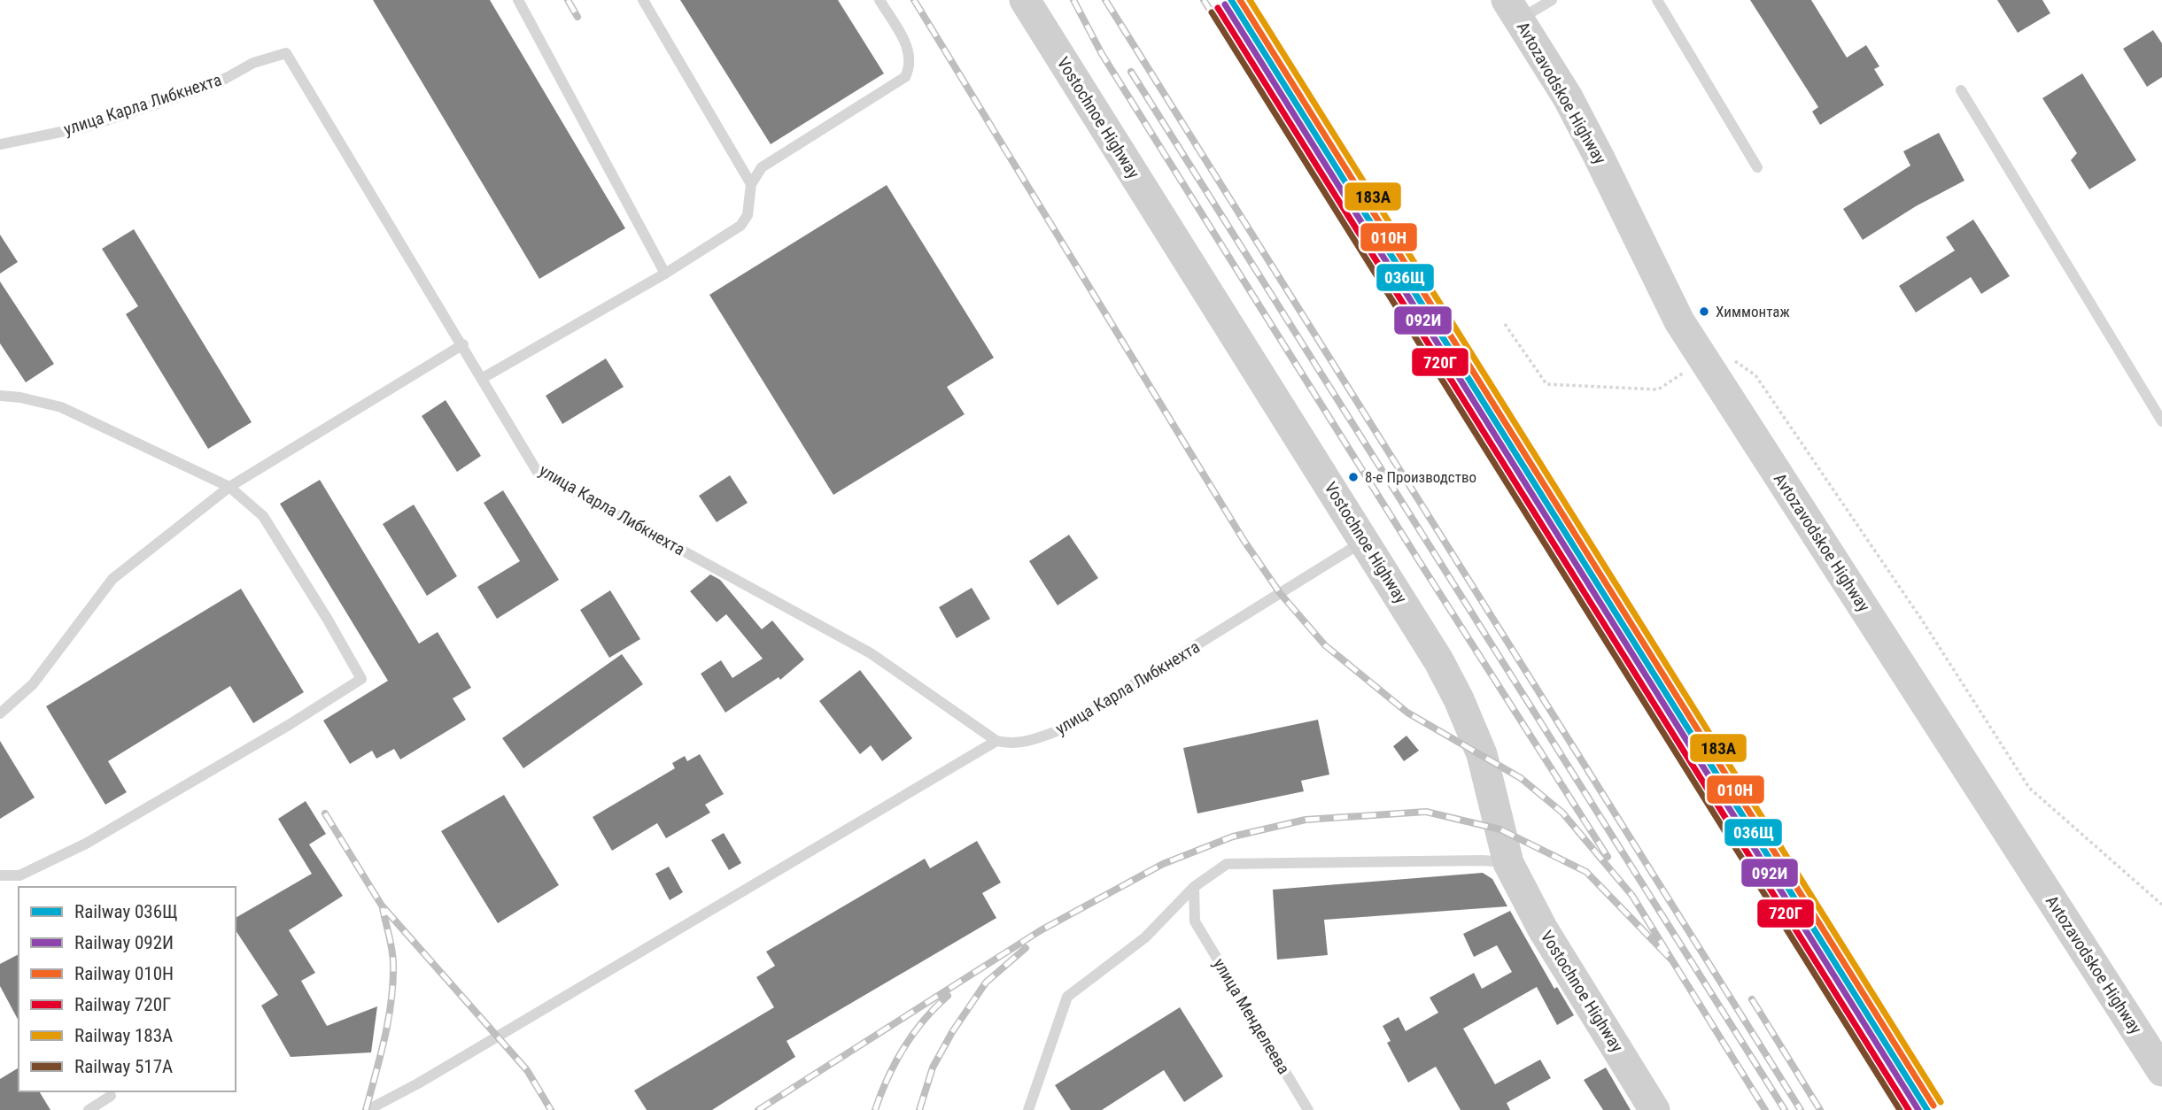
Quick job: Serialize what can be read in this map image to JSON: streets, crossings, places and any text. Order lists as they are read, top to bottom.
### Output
{
  "streets": {
    "street": ["Avtozavodskoe Highway", "Vostochnoe Highway"],
    "lane": ["улица Карла Либкнехта", "улица Менделеева"]
  },
  "crossings": [
    ["улица Карла Либкнехта", "Vostochnoe Highway"]
  ],
  "places": ["Химмонтаж", "8-е Производство"],
  "lines": [
    "rail line 036Щ",
    "rail line 010Н",
    "rail line 183А",
    "rail line 092И",
    "rail line 720Г",
    "rail line 517А"
  ],
  "legend": [
    "Railway 036Щ",
    "Railway 092И",
    "Railway 010Н",
    "Railway 720Г",
    "Railway 183А",
    "Railway 517А"
  ]
}
